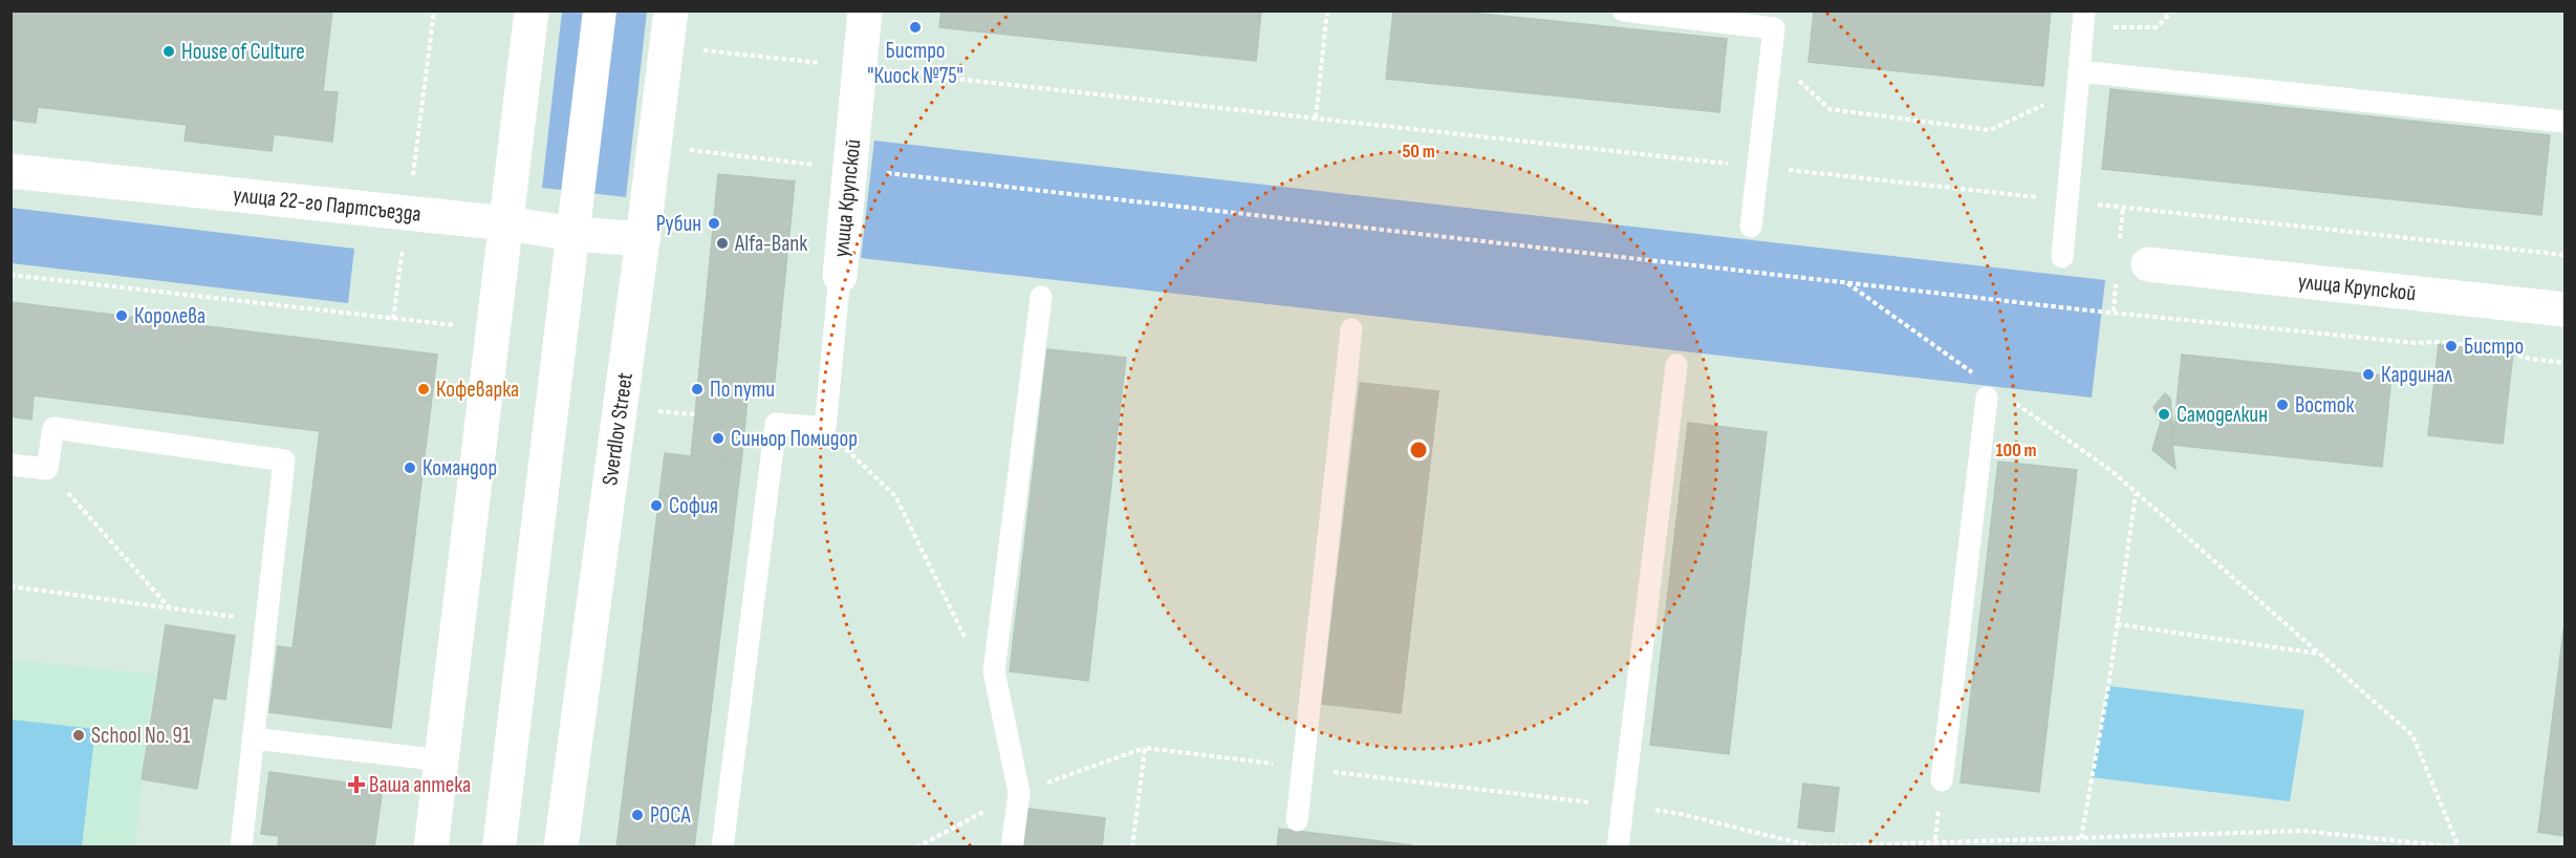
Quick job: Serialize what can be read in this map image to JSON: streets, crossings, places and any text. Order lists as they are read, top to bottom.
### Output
{
  "streets": {
    "street": ["улица Крупской", "улица 22-го Партсъезда", "Sverdlov Street"]
  },
  "crossings": [
    ["улица 22-го Партсъезда", "Sverdlov Street"]
  ],
  "places": {
    "other": [
      "Бистро \"Киоск №75\"",
      "House of Culture",
      "Рубин",
      "Alfa-Bank",
      "Королева",
      "Бистро",
      "Кардинал",
      "Кофеварка",
      "По пути",
      "Восток",
      "Самоделкин",
      "Синьор Помидор",
      "Командор",
      "София",
      "School No. 91",
      "РОСА"
    ],
    "health": ["Ваша аптека"]
  },
  "rings": ["50 m", "100 m"]
}
